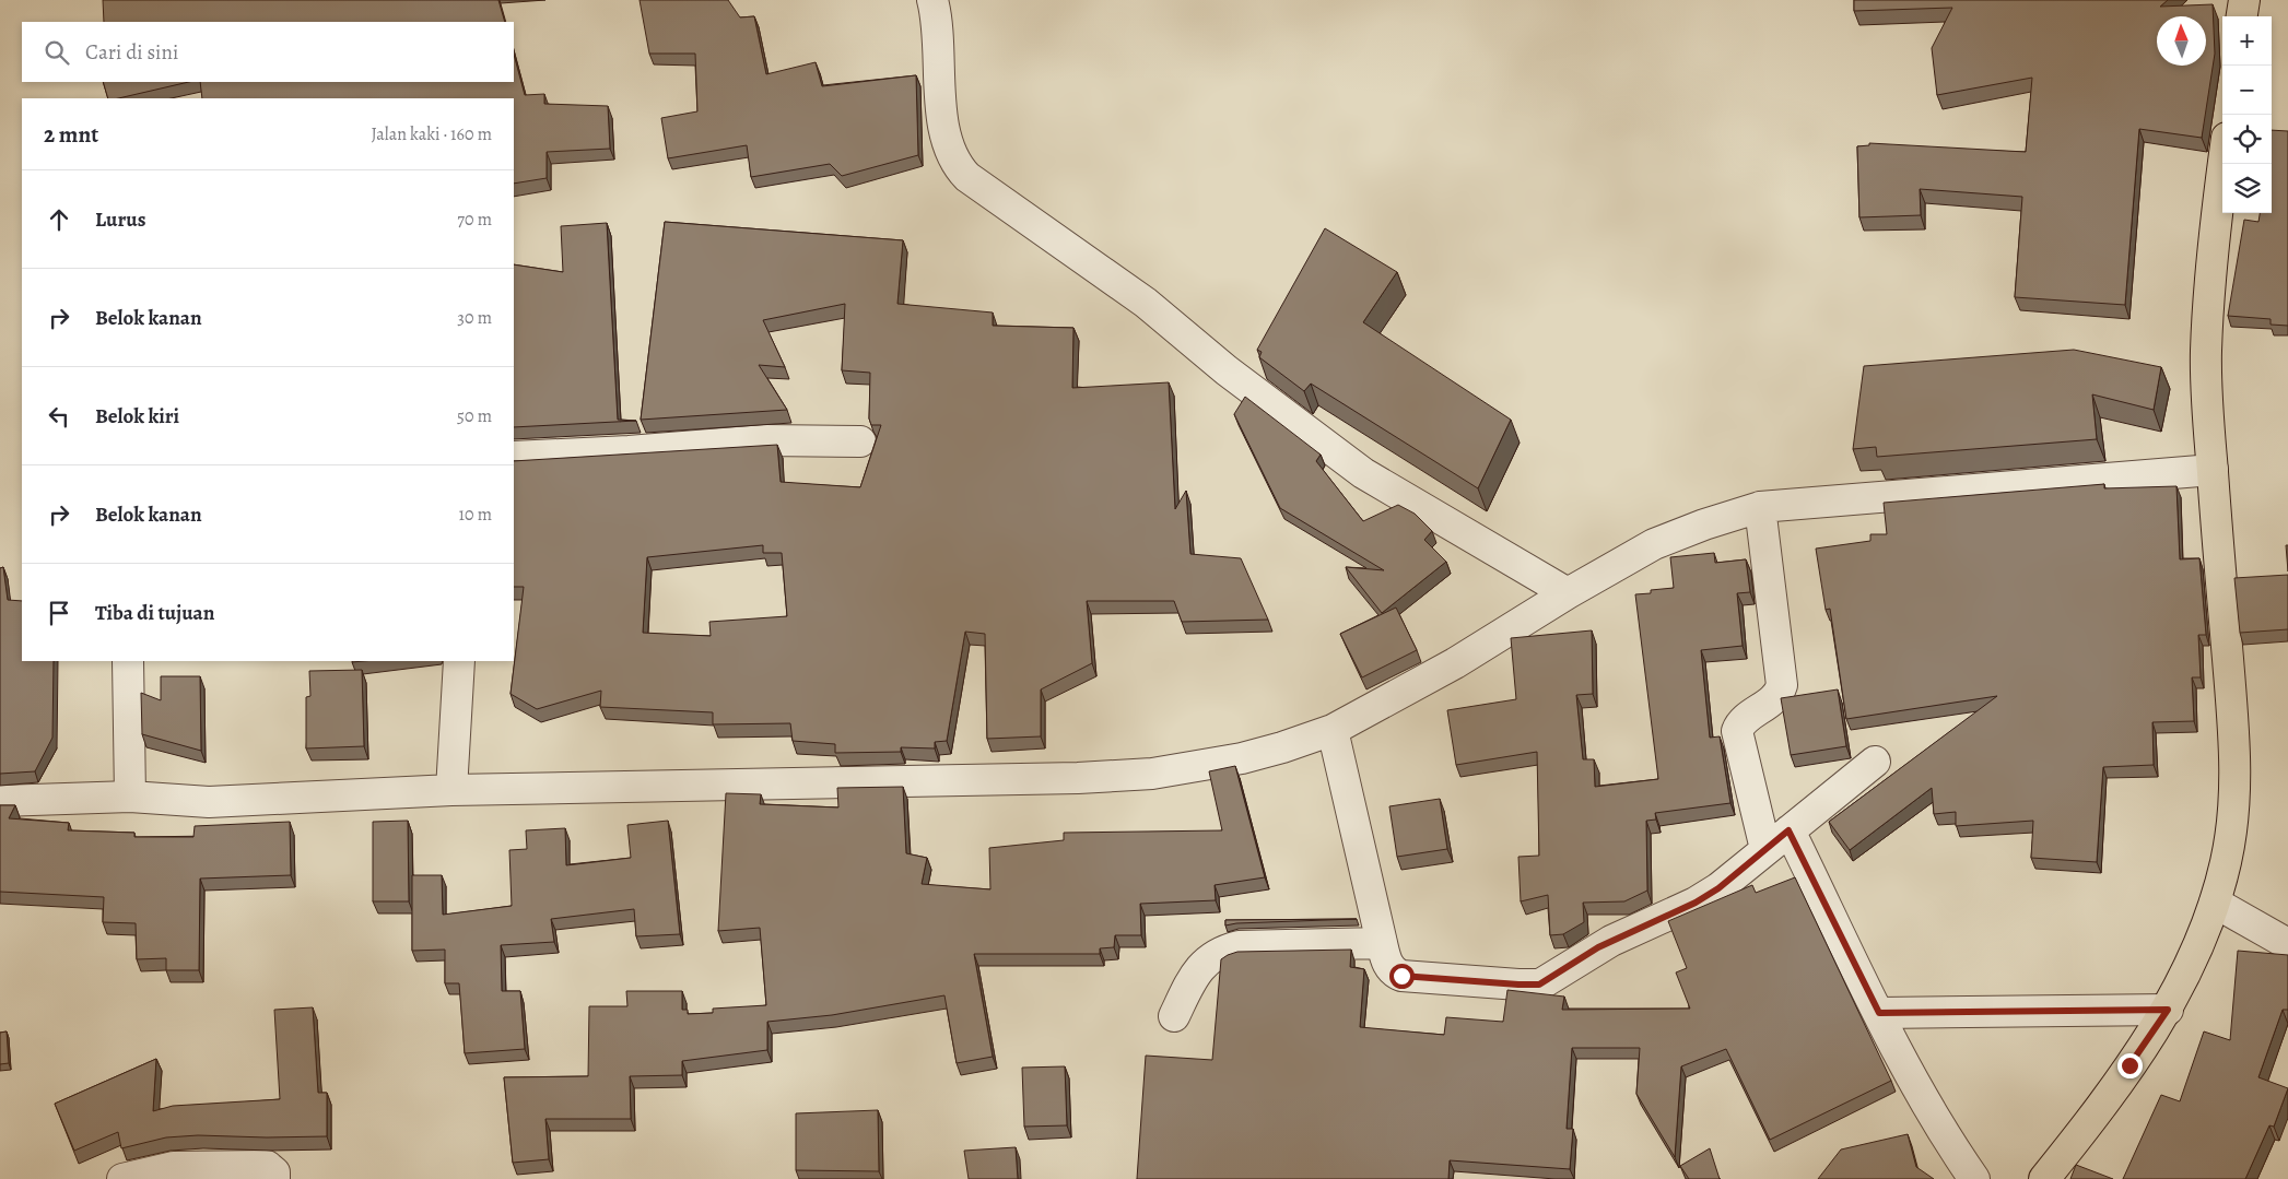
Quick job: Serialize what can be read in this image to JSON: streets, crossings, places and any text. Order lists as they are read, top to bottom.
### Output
{
  "north": "top",
  "page": {
    "map_buttons": ["+", "−"],
    "search": "Cari di sini",
    "heading": ["2 mnt", "Jalan kaki · 160 m"],
    "list": [
      ["Lurus", "70 m"],
      ["Belok kanan", "30 m"],
      ["Belok kiri", "50 m"],
      ["Belok kanan", "10 m"],
      "Tiba di tujuan"
    ]
  }
}
